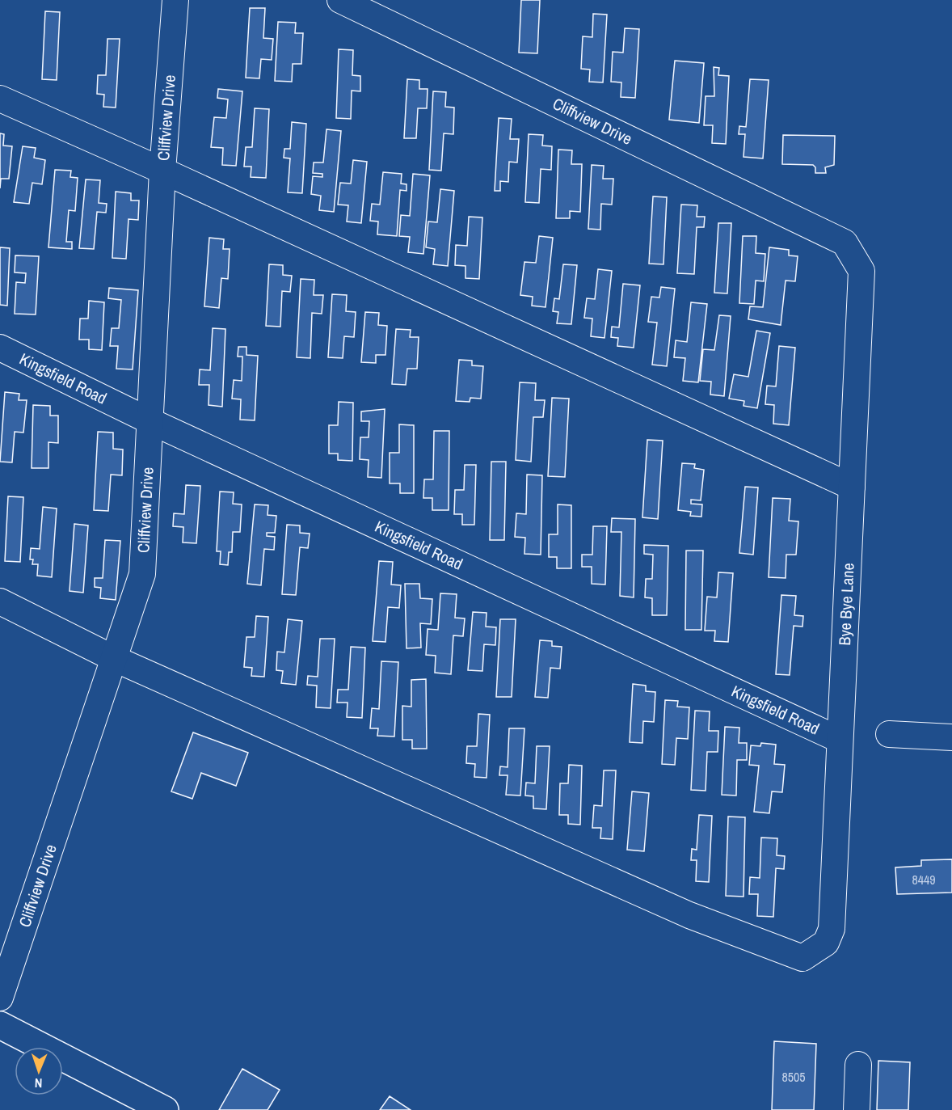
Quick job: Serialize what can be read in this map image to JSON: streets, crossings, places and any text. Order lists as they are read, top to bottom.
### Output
{
  "streets": {
    "street": ["Cliffview Drive", "Kingsfield Road", "Bye Bye Lane"]
  },
  "crossings": [
    ["Cliffview Drive", "Kingsfield Road"],
    ["Cliffview Drive", "Bye Bye Lane"],
    ["Kingsfield Road", "Bye Bye Lane"]
  ],
  "house_numbers": ["8449", "8505"],
  "north": "bottom"
}
